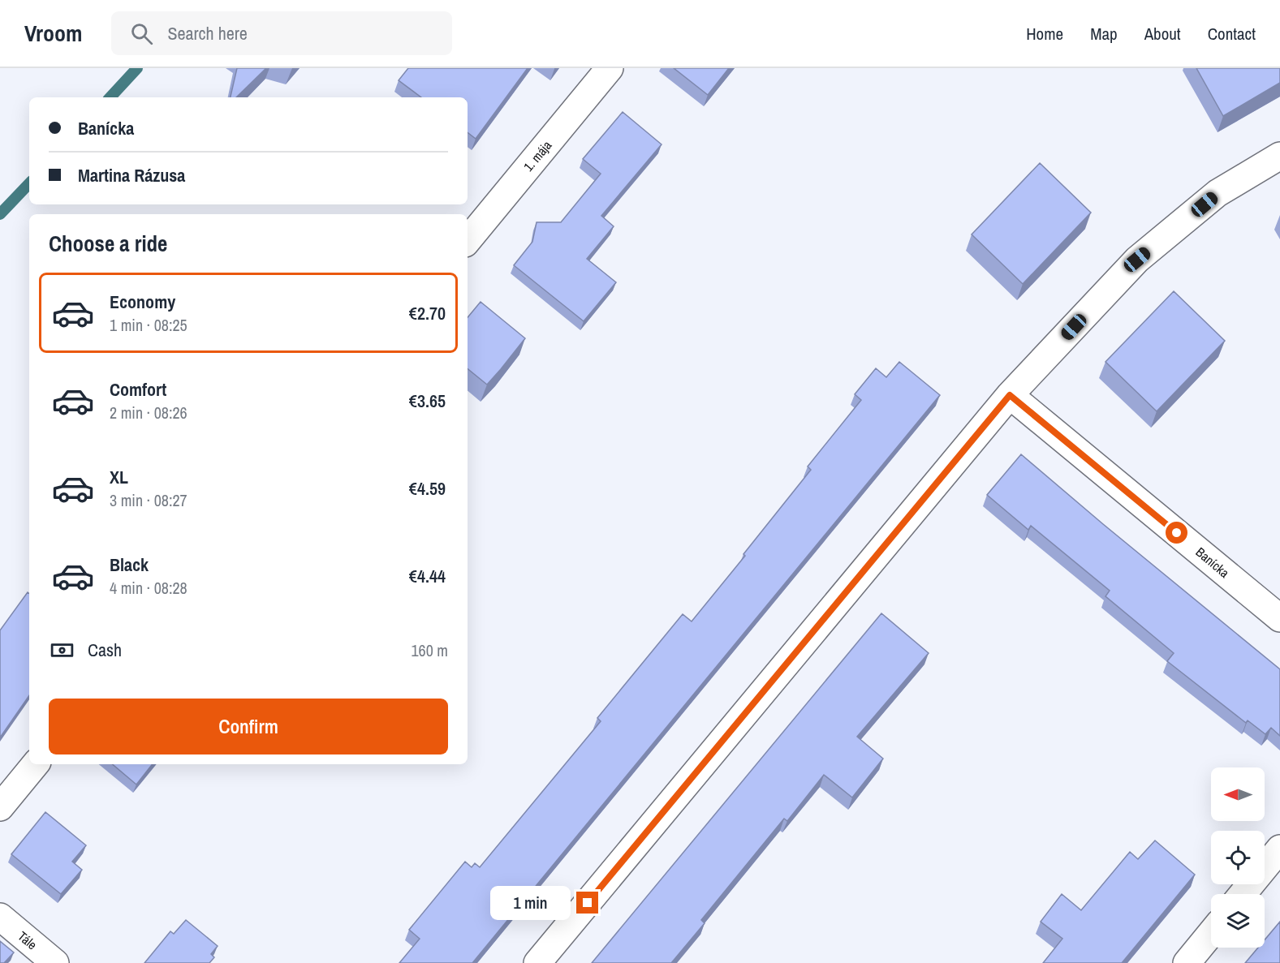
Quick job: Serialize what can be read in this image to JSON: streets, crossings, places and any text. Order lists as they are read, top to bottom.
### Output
{
  "streets": {
    "street": ["1. mája", "Banícka", "Tále"]
  },
  "north": "left",
  "page": {
    "header": "Vroom",
    "search": "Search here",
    "nav": [
      "Home",
      "Map",
      "About",
      "Contact"
    ],
    "banner": ["Banícka", "Martina Rázusa"],
    "heading": "Choose a ride",
    "list": [
      {
        "name": "Economy",
        "note": "1 min · 08:25",
        "value": "€2.70"
      },
      {
        "name": "Comfort",
        "note": "2 min · 08:26",
        "value": "€3.65"
      },
      {
        "name": "XL",
        "note": "3 min · 08:27",
        "value": "€4.59"
      },
      {
        "name": "Black",
        "note": "4 min · 08:28",
        "value": "€4.44"
      }
    ],
    "pay": ["Cash", "160 m"],
    "buttons": "Confirm",
    "bubble": "1 min"
  }
}
